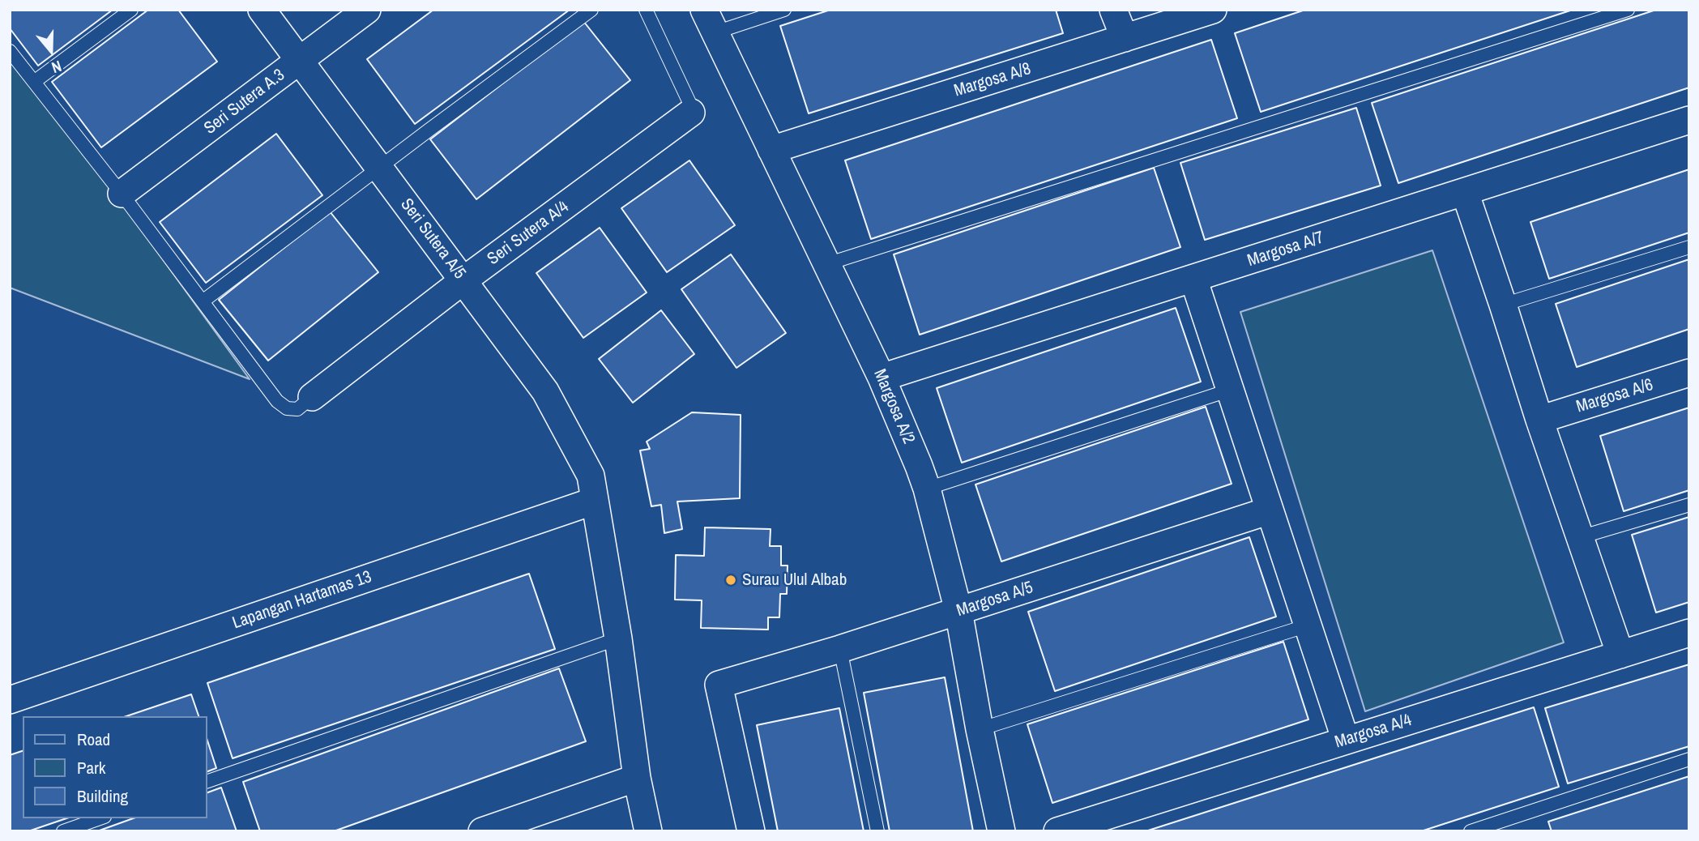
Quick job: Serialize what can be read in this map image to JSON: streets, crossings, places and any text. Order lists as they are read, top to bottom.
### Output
{
  "streets": {
    "street": [
      "Margosa A/8",
      "Seri Sutera A.3",
      "Seri Sutera A/4",
      "Seri Sutera A/5",
      "Margosa A/7",
      "Margosa A/6",
      "Margosa A/2",
      "Margosa A/5",
      "Lapangan Hartamas 13",
      "Margosa A/4"
    ]
  },
  "crossings": [
    ["Margosa A/8", "Margosa A/2"],
    ["Seri Sutera A.3", "Seri Sutera A/5"],
    ["Seri Sutera A/4", "Seri Sutera A/5"],
    ["Seri Sutera A/5", "Lapangan Hartamas 13"],
    ["Margosa A/7", "Margosa A/2"],
    ["Margosa A/2", "Margosa A/5"]
  ],
  "places": ["Surau Ulul Albab"],
  "legend": ["Road", "Park", "Building"],
  "north": "bottom"
}
